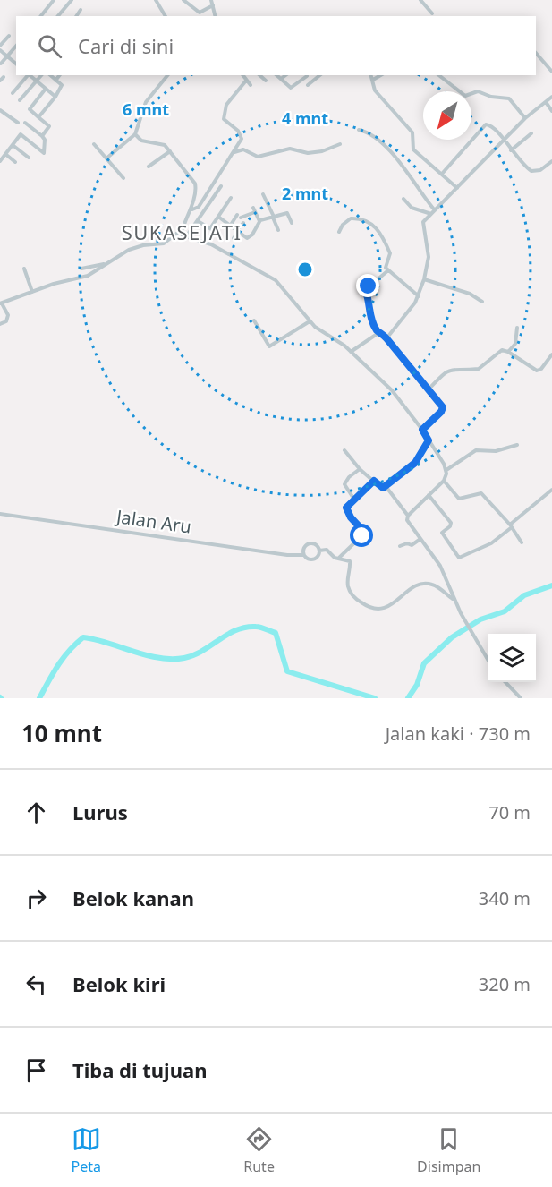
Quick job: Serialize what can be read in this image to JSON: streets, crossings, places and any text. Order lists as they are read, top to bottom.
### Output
{
  "streets": {
    "street": ["Jalan Aru"]
  },
  "districts": ["SUKASEJATI"],
  "north": "bottom left",
  "page": {
    "search": "Cari di sini",
    "heading": ["10 mnt", "Jalan kaki · 730 m"],
    "list": [
      ["Lurus", "70 m"],
      ["Belok kanan", "340 m"],
      ["Belok kiri", "320 m"],
      "Tiba di tujuan"
    ],
    "nav": ["Peta", "Rute", "Disimpan"]
  },
  "rings": ["6 mnt", "4 mnt", "2 mnt"]
}
